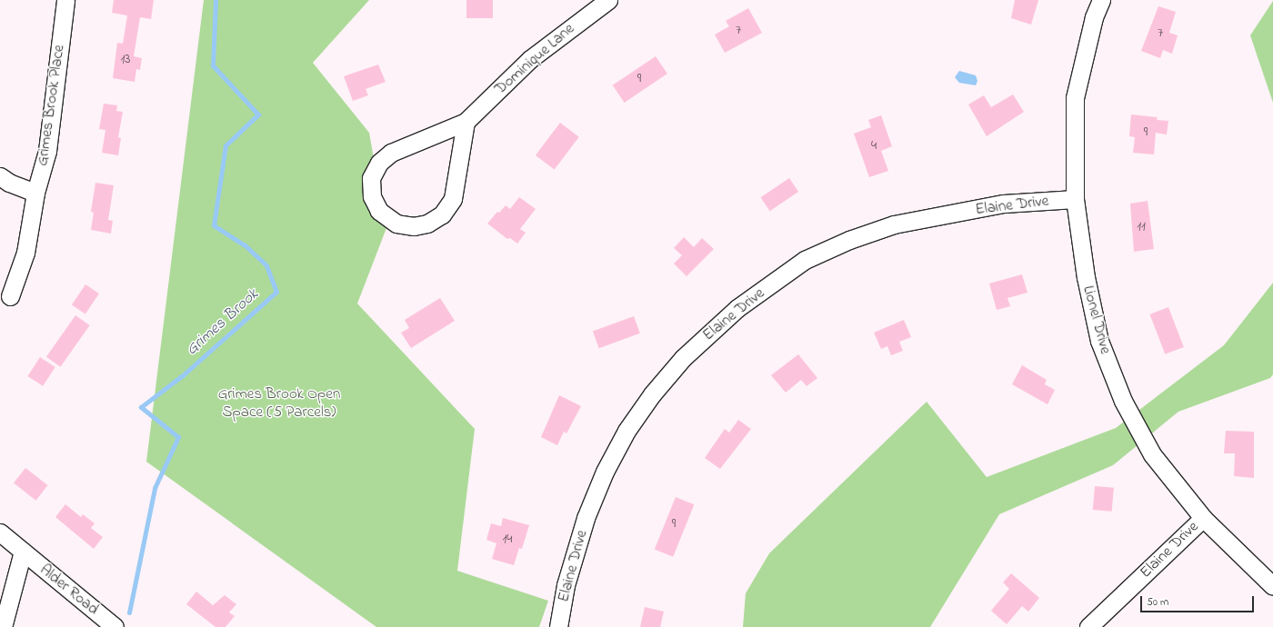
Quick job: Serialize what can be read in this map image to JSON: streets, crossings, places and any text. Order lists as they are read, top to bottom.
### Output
{
  "streets": {
    "street": [
      "Dominique Lane",
      "Grimes Brook Place",
      "Elaine Drive",
      "Lionel Drive",
      "Alder Road"
    ]
  },
  "crossings": [
    ["Elaine Drive", "Lionel Drive"]
  ],
  "water": ["Grimes Brook"],
  "parks": ["Grimes Brook Open Space (5 Parcels)"],
  "house_numbers": [
    "7",
    "7",
    "13",
    "9",
    "9",
    "4",
    "11",
    "9",
    "14"
  ],
  "scale_bar": "50 m"
}
